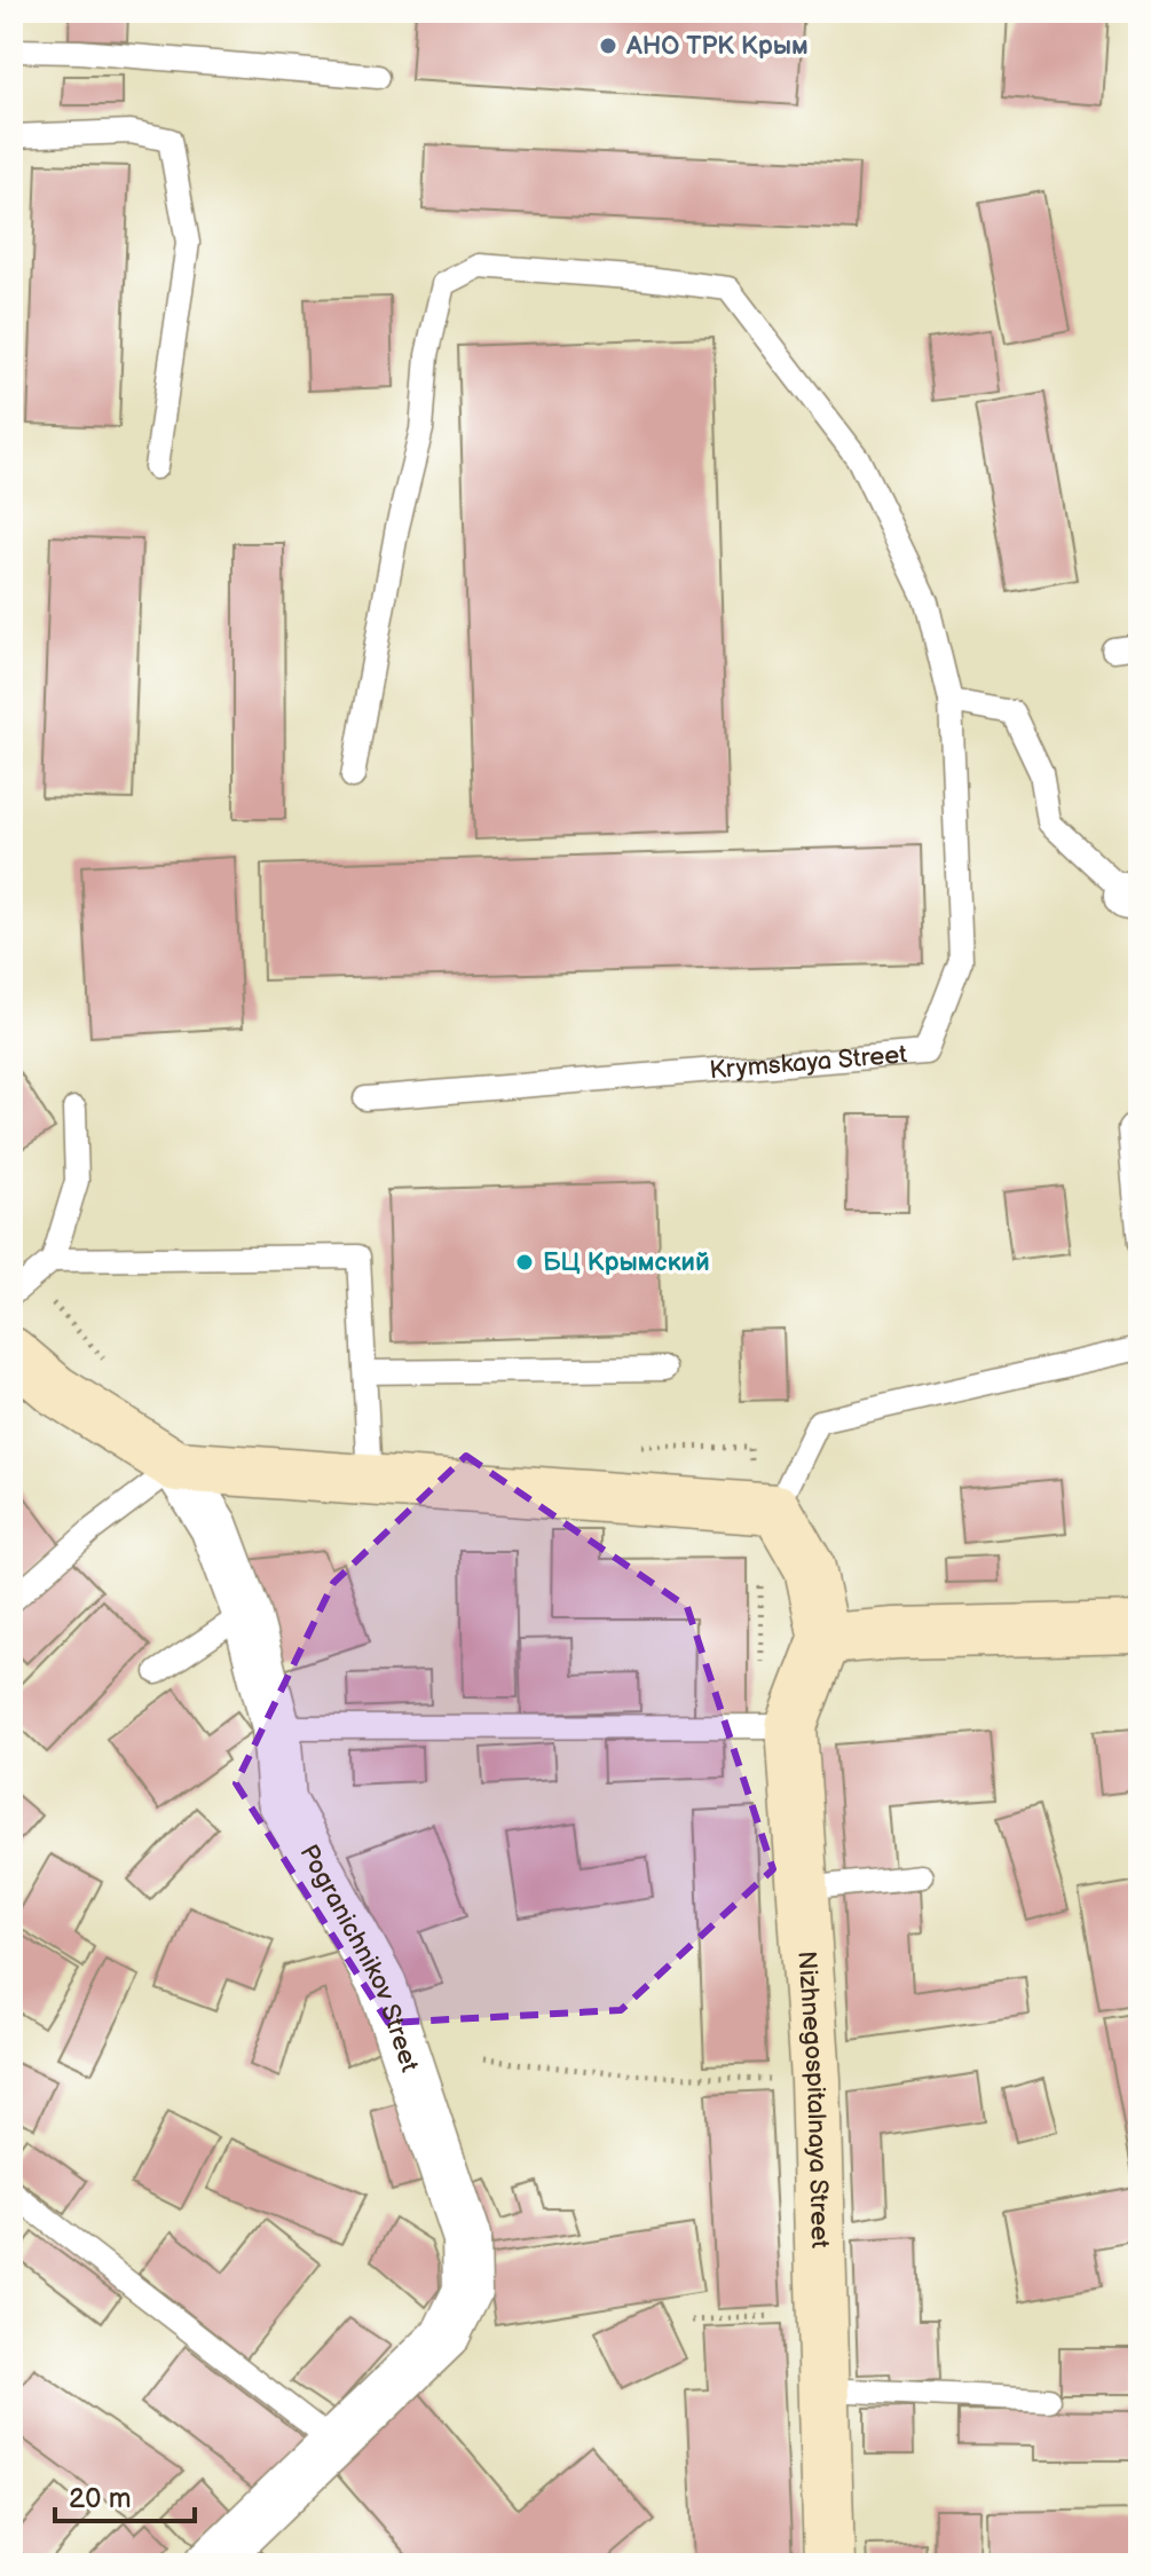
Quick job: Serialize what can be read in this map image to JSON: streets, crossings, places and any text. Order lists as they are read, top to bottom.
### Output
{
  "streets": {
    "street": ["Pogranichnikov Street", "Nizhnegospitalnaya Street"],
    "lane": ["Krymskaya Street"]
  },
  "places": ["АНО ТРК Крым", "БЦ Крымский"],
  "scale_bar": "20 m"
}
